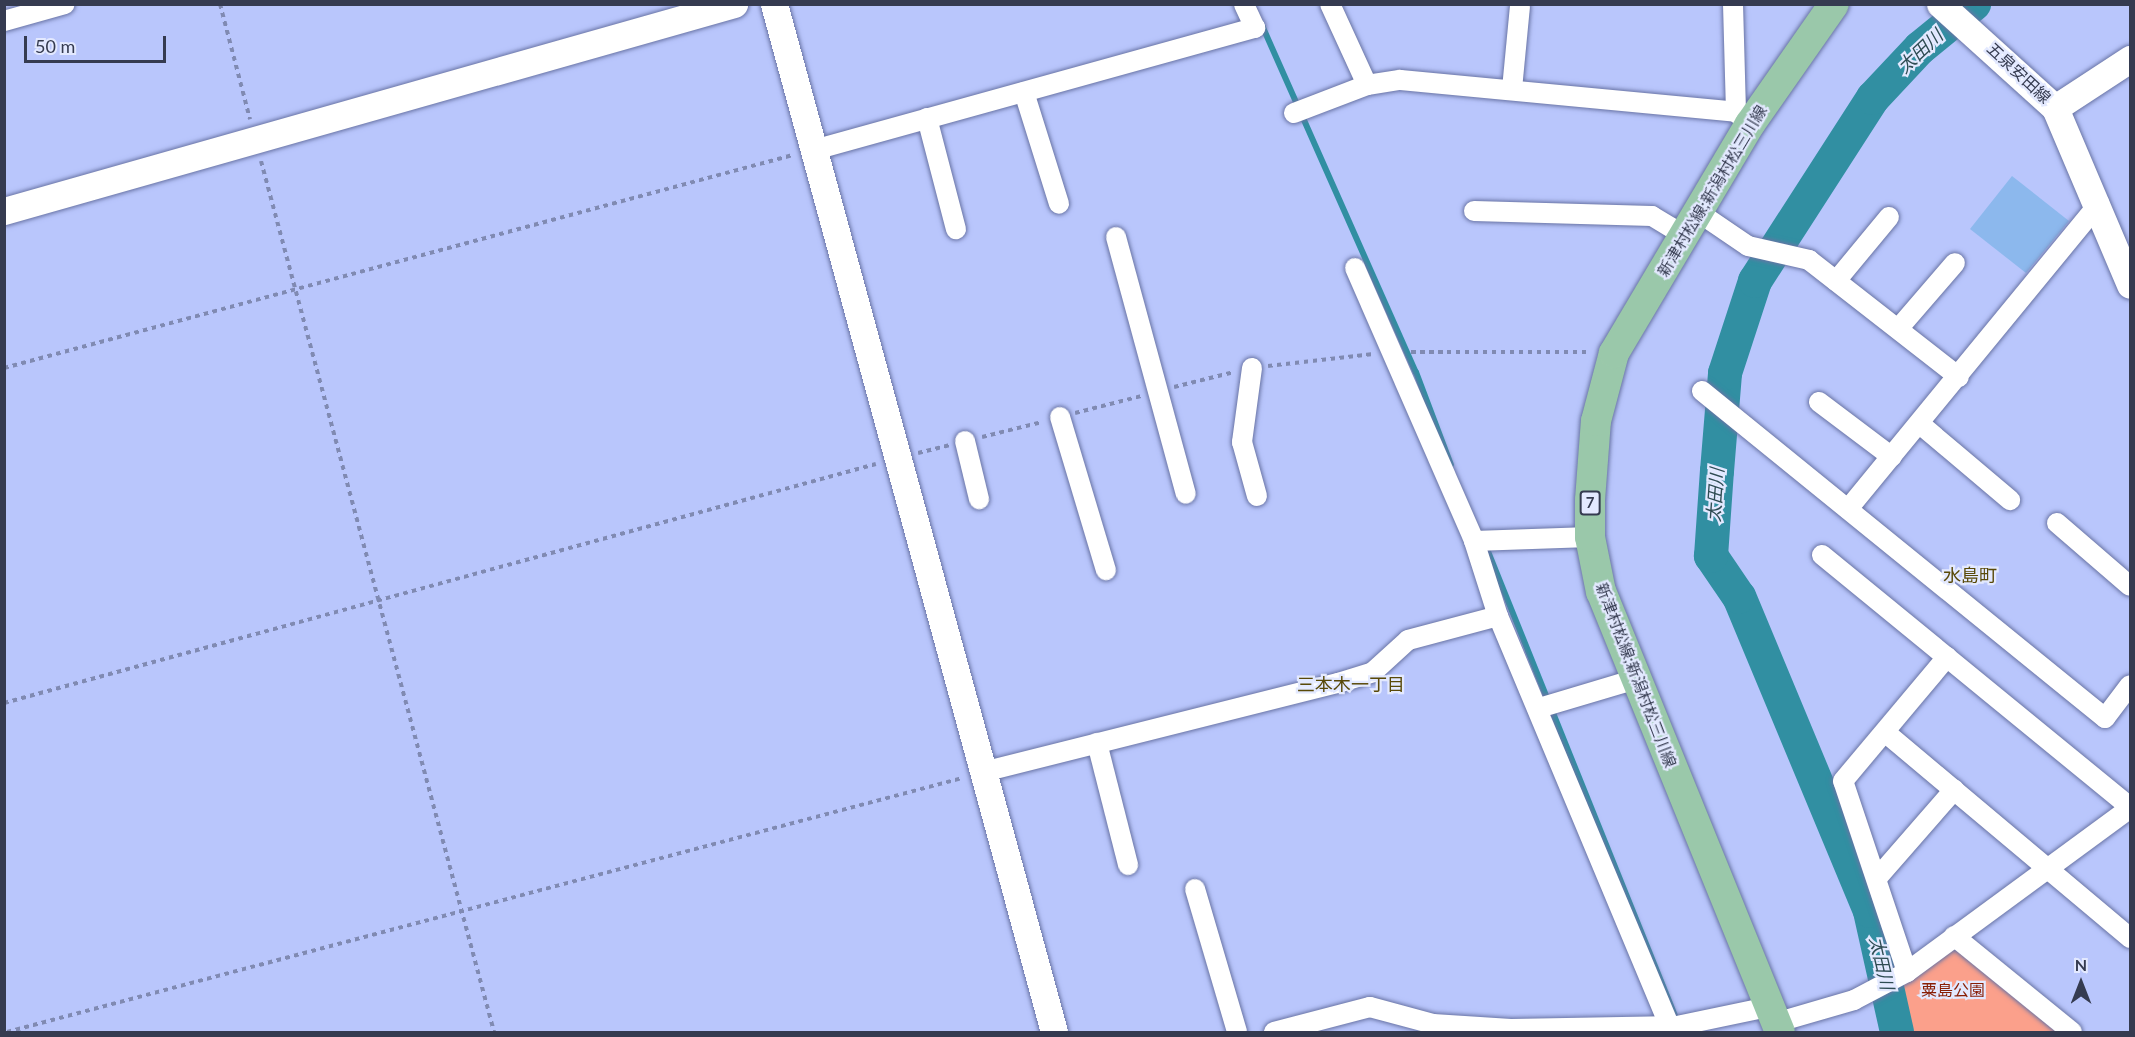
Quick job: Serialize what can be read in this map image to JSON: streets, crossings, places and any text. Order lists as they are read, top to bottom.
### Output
{
  "streets": {
    "main road": ["新津村松線;新潟村松三川線", "7"],
    "street": ["五泉安田線"]
  },
  "districts": ["水島町", "三本木一丁目"],
  "water": ["太田川"],
  "parks": ["粟島公園"],
  "scale_bar": "50 m",
  "north": "top"
}
